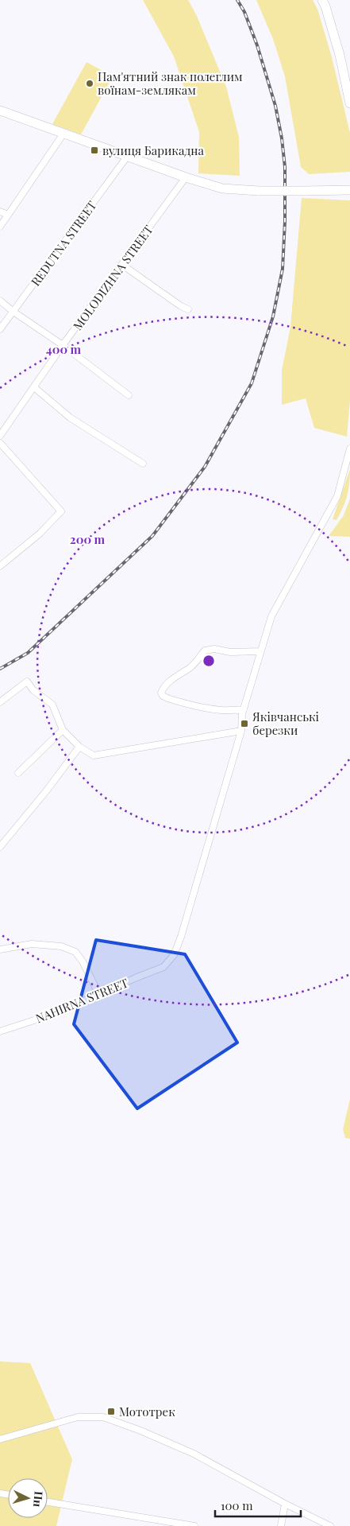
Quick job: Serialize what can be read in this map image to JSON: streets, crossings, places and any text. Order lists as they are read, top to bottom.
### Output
{
  "streets": {
    "street": ["REDUTNA STREET", "MOLODIZHNA STREET", "NAHIRNA STREET"]
  },
  "places": {
    "other": ["Пам'ятний знак полеглим воїнам-землякам"],
    "transit": ["вулиця Барикадна", "Яківчанські березки", "Мототрек"]
  },
  "scale_bar": "100 m",
  "north": "right",
  "rings": ["400 m", "200 m"]
}
